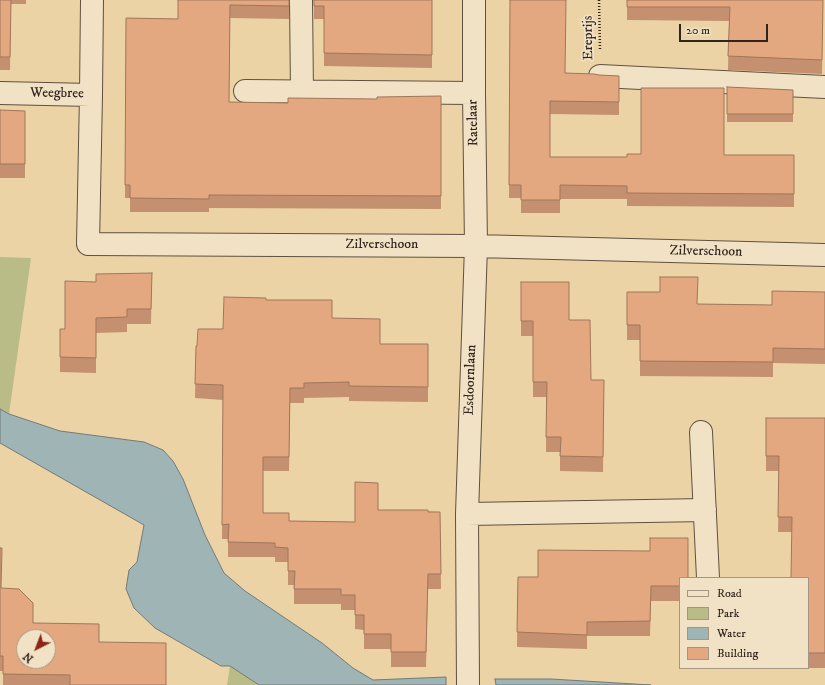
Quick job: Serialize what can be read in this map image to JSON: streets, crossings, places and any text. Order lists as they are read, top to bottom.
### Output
{
  "streets": {
    "street": [
      "Weegbree",
      "Ratelaar",
      "Zilverschoon",
      "Esdoornlaan"
    ],
    "path": ["Ereprijs"]
  },
  "crossings": [
    ["Weegbree", "Zilverschoon"],
    ["Ratelaar", "Zilverschoon"],
    ["Ratelaar", "Esdoornlaan"],
    ["Zilverschoon", "Esdoornlaan"]
  ],
  "legend": [
    "Road",
    "Park",
    "Water",
    "Building"
  ],
  "scale_bar": "20 m",
  "north": "bottom left"
}
